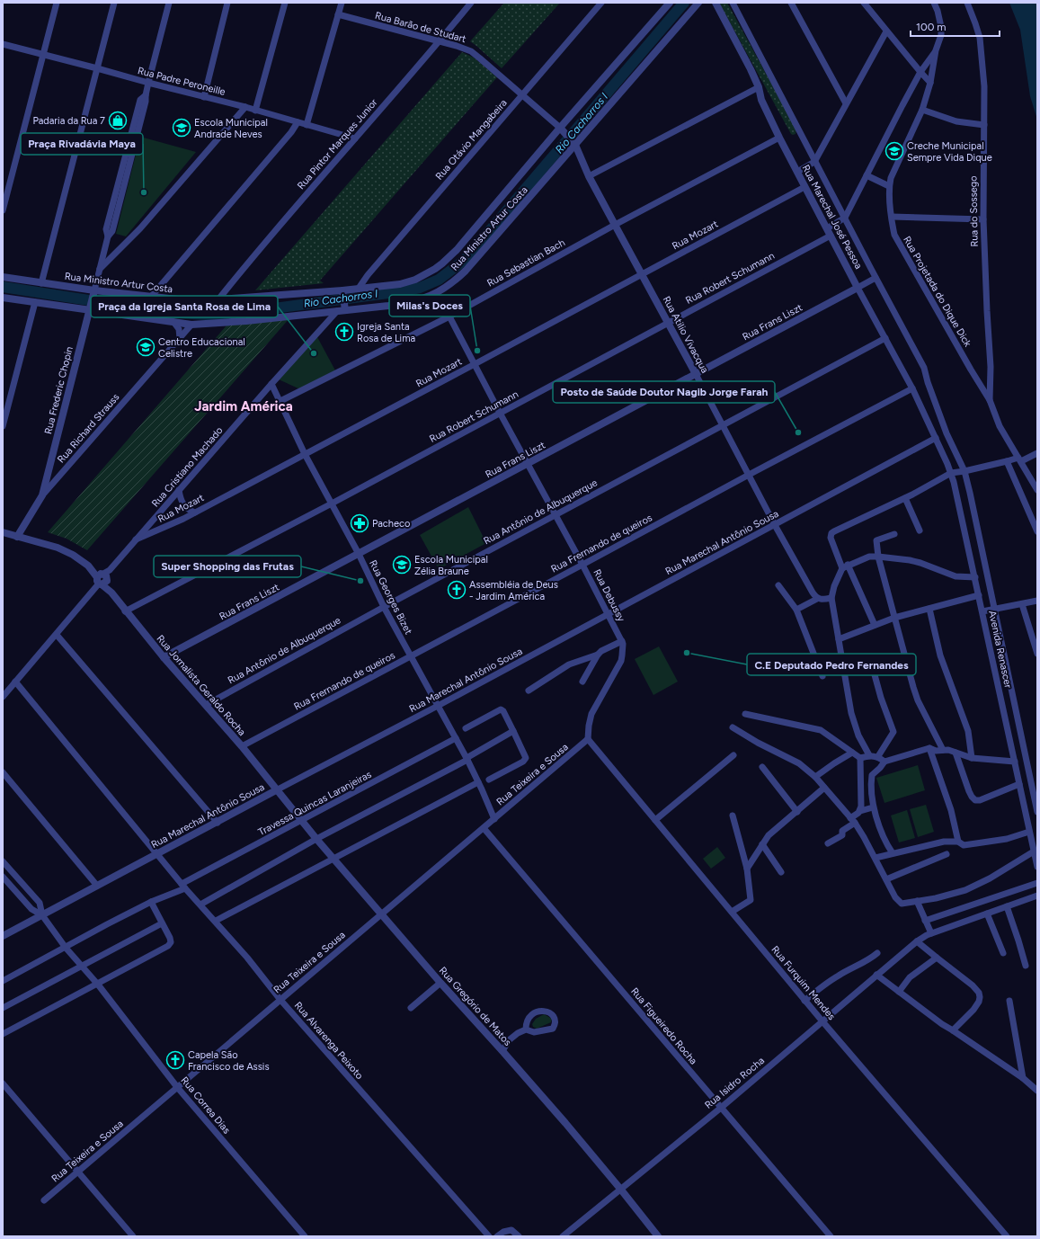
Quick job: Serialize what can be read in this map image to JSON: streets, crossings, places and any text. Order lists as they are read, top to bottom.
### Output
{
  "streets": {
    "street": [
      "Rua Barão de Studart",
      "Rua Padre Peroneille",
      "Rua Otávio Mangabeira",
      "Rua Pintor Marques Junior",
      "Rua do Sossego",
      "Rua Marechal José Pessoa",
      "Rua Ministro Artur Costa",
      "Rua Mozart",
      "Rua Sebastian Bach",
      "Rua Robert Schumann",
      "Rua Projetada do Dique Dick",
      "Rua Frans Liszt",
      "Rua Atilio Vivacqua",
      "Rua Frederic Chopin",
      "Rua Richard Strauss",
      "Rua Cristiano Machado",
      "Rua Antônio de Albuquerque",
      "Rua Marechal Antônio Sousa",
      "Rua Frernando de queiros",
      "Rua Debussy",
      "Rua Georges Bizet",
      "Avenida Renascer",
      "Rua Jornalista Geraldo Rocha",
      "Rua Teixeira e Sousa",
      "Travessa Quincas Laranjeiras",
      "Rua Furquim Mendes",
      "Rua Gregório de Matos",
      "Rua Figueiredo Rocha",
      "Rua Alvarenga Peixoto",
      "Rua Isidro Rocha",
      "Rua Correa Dias"
    ]
  },
  "crossings": [
    ["Rua Barão de Studart", "Rua Otávio Mangabeira"],
    ["Rua Barão de Studart", "Rua Pintor Marques Junior"],
    ["Rua Barão de Studart", "Rua Ministro Artur Costa"],
    ["Rua Barão de Studart", "Rua Atilio Vivacqua"],
    ["Rua Padre Peroneille", "Rua Pintor Marques Junior"],
    ["Rua Otávio Mangabeira", "Rua Ministro Artur Costa"],
    ["Rua Pintor Marques Junior", "Rua Ministro Artur Costa"],
    ["Rua do Sossego", "Rua Projetada do Dique Dick"],
    ["Rua Marechal José Pessoa", "Rua Mozart"],
    ["Rua Marechal José Pessoa", "Rua Sebastian Bach"],
    ["Rua Marechal José Pessoa", "Rua Robert Schumann"],
    ["Rua Marechal José Pessoa", "Rua Frans Liszt"],
    ["Rua Marechal José Pessoa", "Rua Antônio de Albuquerque"],
    ["Rua Marechal José Pessoa", "Rua Marechal Antônio Sousa"],
    ["Rua Marechal José Pessoa", "Rua Frernando de queiros"],
    ["Rua Marechal José Pessoa", "Avenida Renascer"],
    ["Rua Ministro Artur Costa", "Rua Atilio Vivacqua"],
    ["Rua Ministro Artur Costa", "Rua Frederic Chopin"],
    ["Rua Ministro Artur Costa", "Rua Richard Strauss"],
    ["Rua Ministro Artur Costa", "Rua Cristiano Machado"],
    ["Rua Ministro Artur Costa", "Rua Debussy"],
    ["Rua Mozart", "Rua Atilio Vivacqua"],
    ["Rua Mozart", "Rua Cristiano Machado"],
    ["Rua Mozart", "Rua Debussy"],
    ["Rua Mozart", "Rua Georges Bizet"],
    ["Rua Sebastian Bach", "Rua Atilio Vivacqua"],
    ["Rua Sebastian Bach", "Rua Debussy"],
    ["Rua Sebastian Bach", "Rua Georges Bizet"],
    ["Rua Robert Schumann", "Rua Atilio Vivacqua"],
    ["Rua Robert Schumann", "Rua Debussy"],
    ["Rua Robert Schumann", "Rua Georges Bizet"],
    ["Rua Robert Schumann", "Rua Jornalista Geraldo Rocha"],
    ["Rua Frans Liszt", "Rua Atilio Vivacqua"],
    ["Rua Frans Liszt", "Rua Debussy"],
    ["Rua Frans Liszt", "Rua Georges Bizet"],
    ["Rua Frans Liszt", "Rua Jornalista Geraldo Rocha"],
    ["Rua Atilio Vivacqua", "Rua Antônio de Albuquerque"],
    ["Rua Atilio Vivacqua", "Rua Marechal Antônio Sousa"],
    ["Rua Atilio Vivacqua", "Rua Frernando de queiros"],
    ["Rua Frederic Chopin", "Rua Richard Strauss"],
    ["Rua Richard Strauss", "Rua Jornalista Geraldo Rocha"],
    ["Rua Cristiano Machado", "Rua Georges Bizet"],
    ["Rua Cristiano Machado", "Rua Jornalista Geraldo Rocha"],
    ["Rua Cristiano Machado", "Rua Alvarenga Peixoto"],
    ["Rua Antônio de Albuquerque", "Rua Debussy"],
    ["Rua Antônio de Albuquerque", "Rua Georges Bizet"],
    ["Rua Antônio de Albuquerque", "Rua Jornalista Geraldo Rocha"],
    ["Rua Marechal Antônio Sousa", "Rua Debussy"],
    ["Rua Marechal Antônio Sousa", "Rua Georges Bizet"],
    ["Rua Marechal Antônio Sousa", "Avenida Renascer"],
    ["Rua Marechal Antônio Sousa", "Rua Jornalista Geraldo Rocha"],
    ["Rua Marechal Antônio Sousa", "Rua Gregório de Matos"],
    ["Rua Marechal Antônio Sousa", "Rua Alvarenga Peixoto"],
    ["Rua Marechal Antônio Sousa", "Rua Correa Dias"],
    ["Rua Frernando de queiros", "Rua Debussy"],
    ["Rua Frernando de queiros", "Rua Georges Bizet"],
    ["Rua Frernando de queiros", "Rua Jornalista Geraldo Rocha"],
    ["Rua Debussy", "Rua Teixeira e Sousa"],
    ["Rua Debussy", "Rua Furquim Mendes"],
    ["Rua Georges Bizet", "Rua Teixeira e Sousa"],
    ["Rua Georges Bizet", "Travessa Quincas Laranjeiras"],
    ["Rua Jornalista Geraldo Rocha", "Rua Gregório de Matos"],
    ["Rua Teixeira e Sousa", "Rua Furquim Mendes"],
    ["Rua Teixeira e Sousa", "Rua Gregório de Matos"],
    ["Rua Teixeira e Sousa", "Rua Figueiredo Rocha"],
    ["Rua Teixeira e Sousa", "Rua Alvarenga Peixoto"],
    ["Rua Teixeira e Sousa", "Rua Correa Dias"],
    ["Travessa Quincas Laranjeiras", "Rua Gregório de Matos"],
    ["Travessa Quincas Laranjeiras", "Rua Alvarenga Peixoto"],
    ["Travessa Quincas Laranjeiras", "Rua Correa Dias"],
    ["Rua Furquim Mendes", "Rua Isidro Rocha"],
    ["Rua Gregório de Matos", "Rua Isidro Rocha"],
    ["Rua Figueiredo Rocha", "Rua Isidro Rocha"]
  ],
  "districts": ["Jardim América"],
  "water": ["Rio Cachorros I"],
  "places": {
    "shop": ["Padaria da Rua 7"],
    "school or university": [
      "Escola Municipal Andrade Neves",
      "Creche Municipal Sempre Vida Dique",
      "Centro Educacional Celistre",
      "Escola Municipal Zélia Braune"
    ],
    "other": [
      "Praça Rivadávia Maya",
      "Milas's Doces",
      "Praça da Igreja Santa Rosa de Lima",
      "Posto de Saúde Doutor Nagib Jorge Farah",
      "Super Shopping das Frutas",
      "C.E Deputado Pedro Fernandes"
    ],
    "church": ["Igreja Santa Rosa de Lima", "Assembléia de Deus - Jardim América", "Capela São Francisco de Assis"],
    "pharmacy": ["Pacheco"]
  },
  "scale_bar": "100 m"
}
